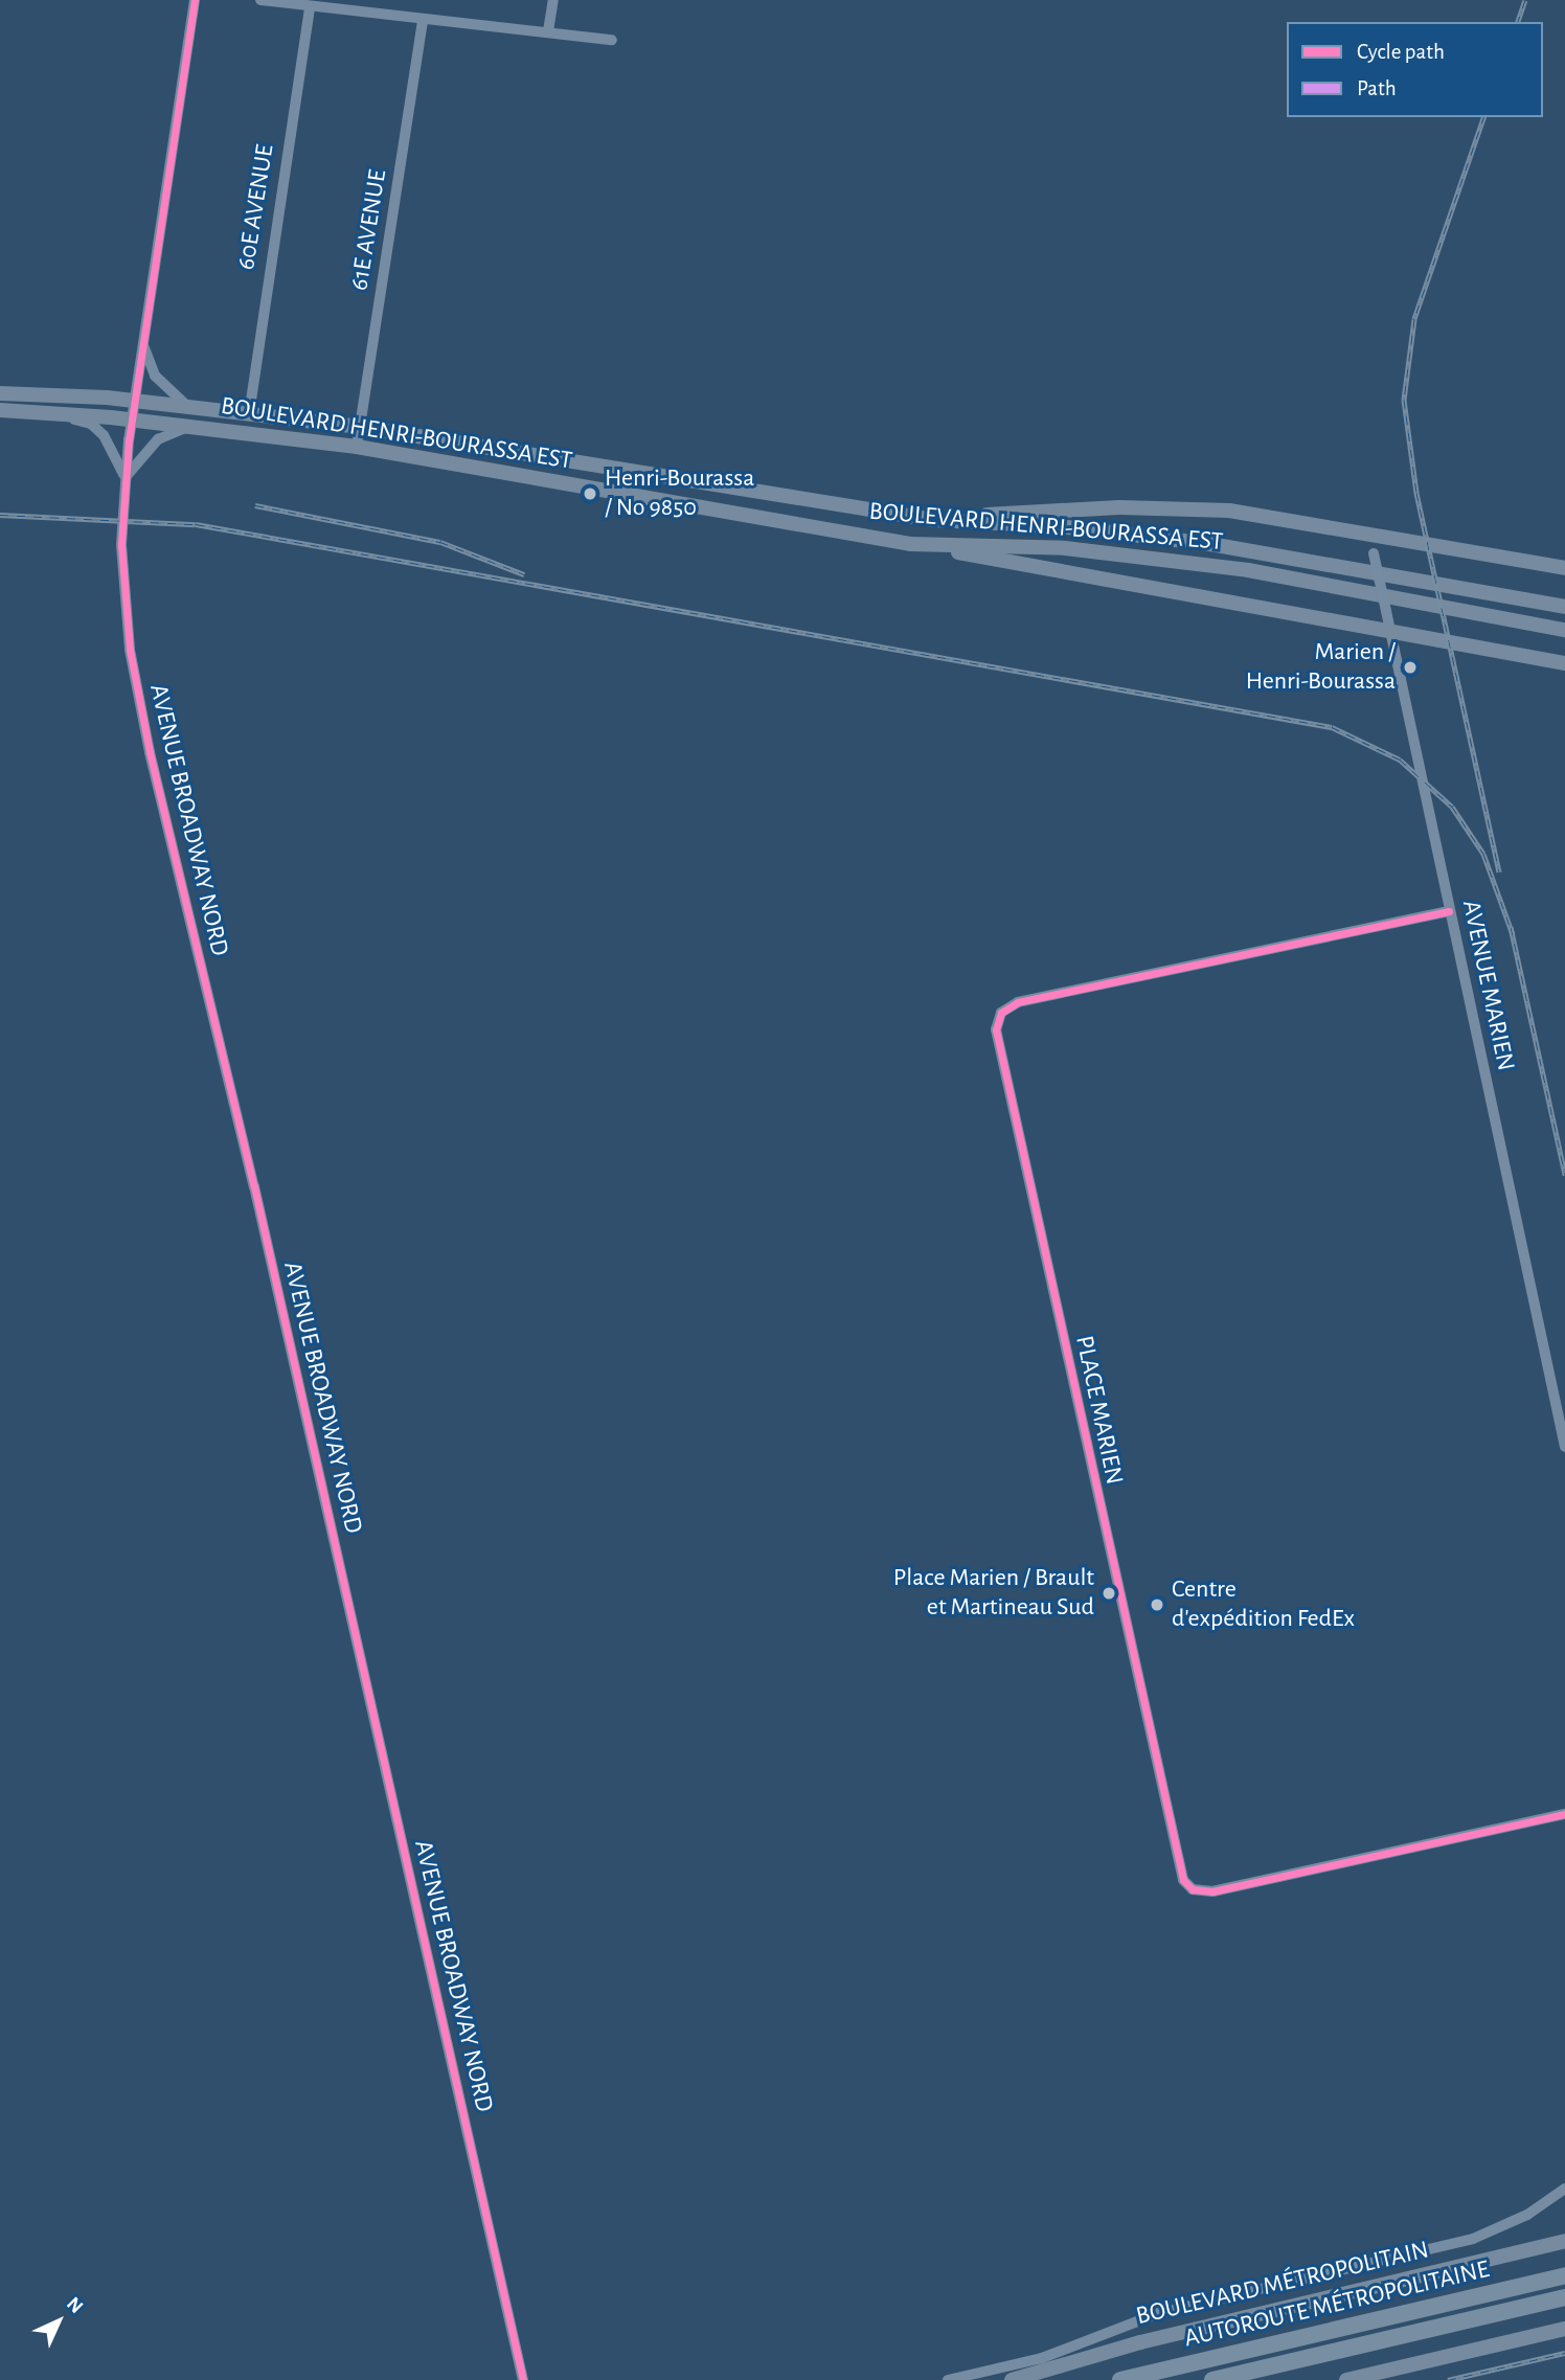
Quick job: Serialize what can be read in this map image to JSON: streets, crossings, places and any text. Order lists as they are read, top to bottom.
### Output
{
  "streets": {
    "highway": ["AUTOROUTE MÉTROPOLITAINE"],
    "main road": ["BOULEVARD HENRI-BOURASSA EST", "BOULEVARD MÉTROPOLITAIN"],
    "street": [
      "60E AVENUE",
      "61E AVENUE",
      "AVENUE BROADWAY NORD",
      "AVENUE MARIEN",
      "PLACE MARIEN"
    ]
  },
  "crossings": [
    ["60E AVENUE", "BOULEVARD HENRI-BOURASSA EST"],
    ["61E AVENUE", "BOULEVARD HENRI-BOURASSA EST"],
    ["BOULEVARD HENRI-BOURASSA EST", "AVENUE BROADWAY NORD"],
    ["AVENUE MARIEN", "PLACE MARIEN"]
  ],
  "places": [
    "Henri-Bourassa / No 9850",
    "Marien / Henri-Bourassa",
    "Place Marien / Brault et Martineau Sud",
    "Centre d'expédition FedEx"
  ],
  "legend": ["Cycle path", "Path"],
  "north": "top right"
}
